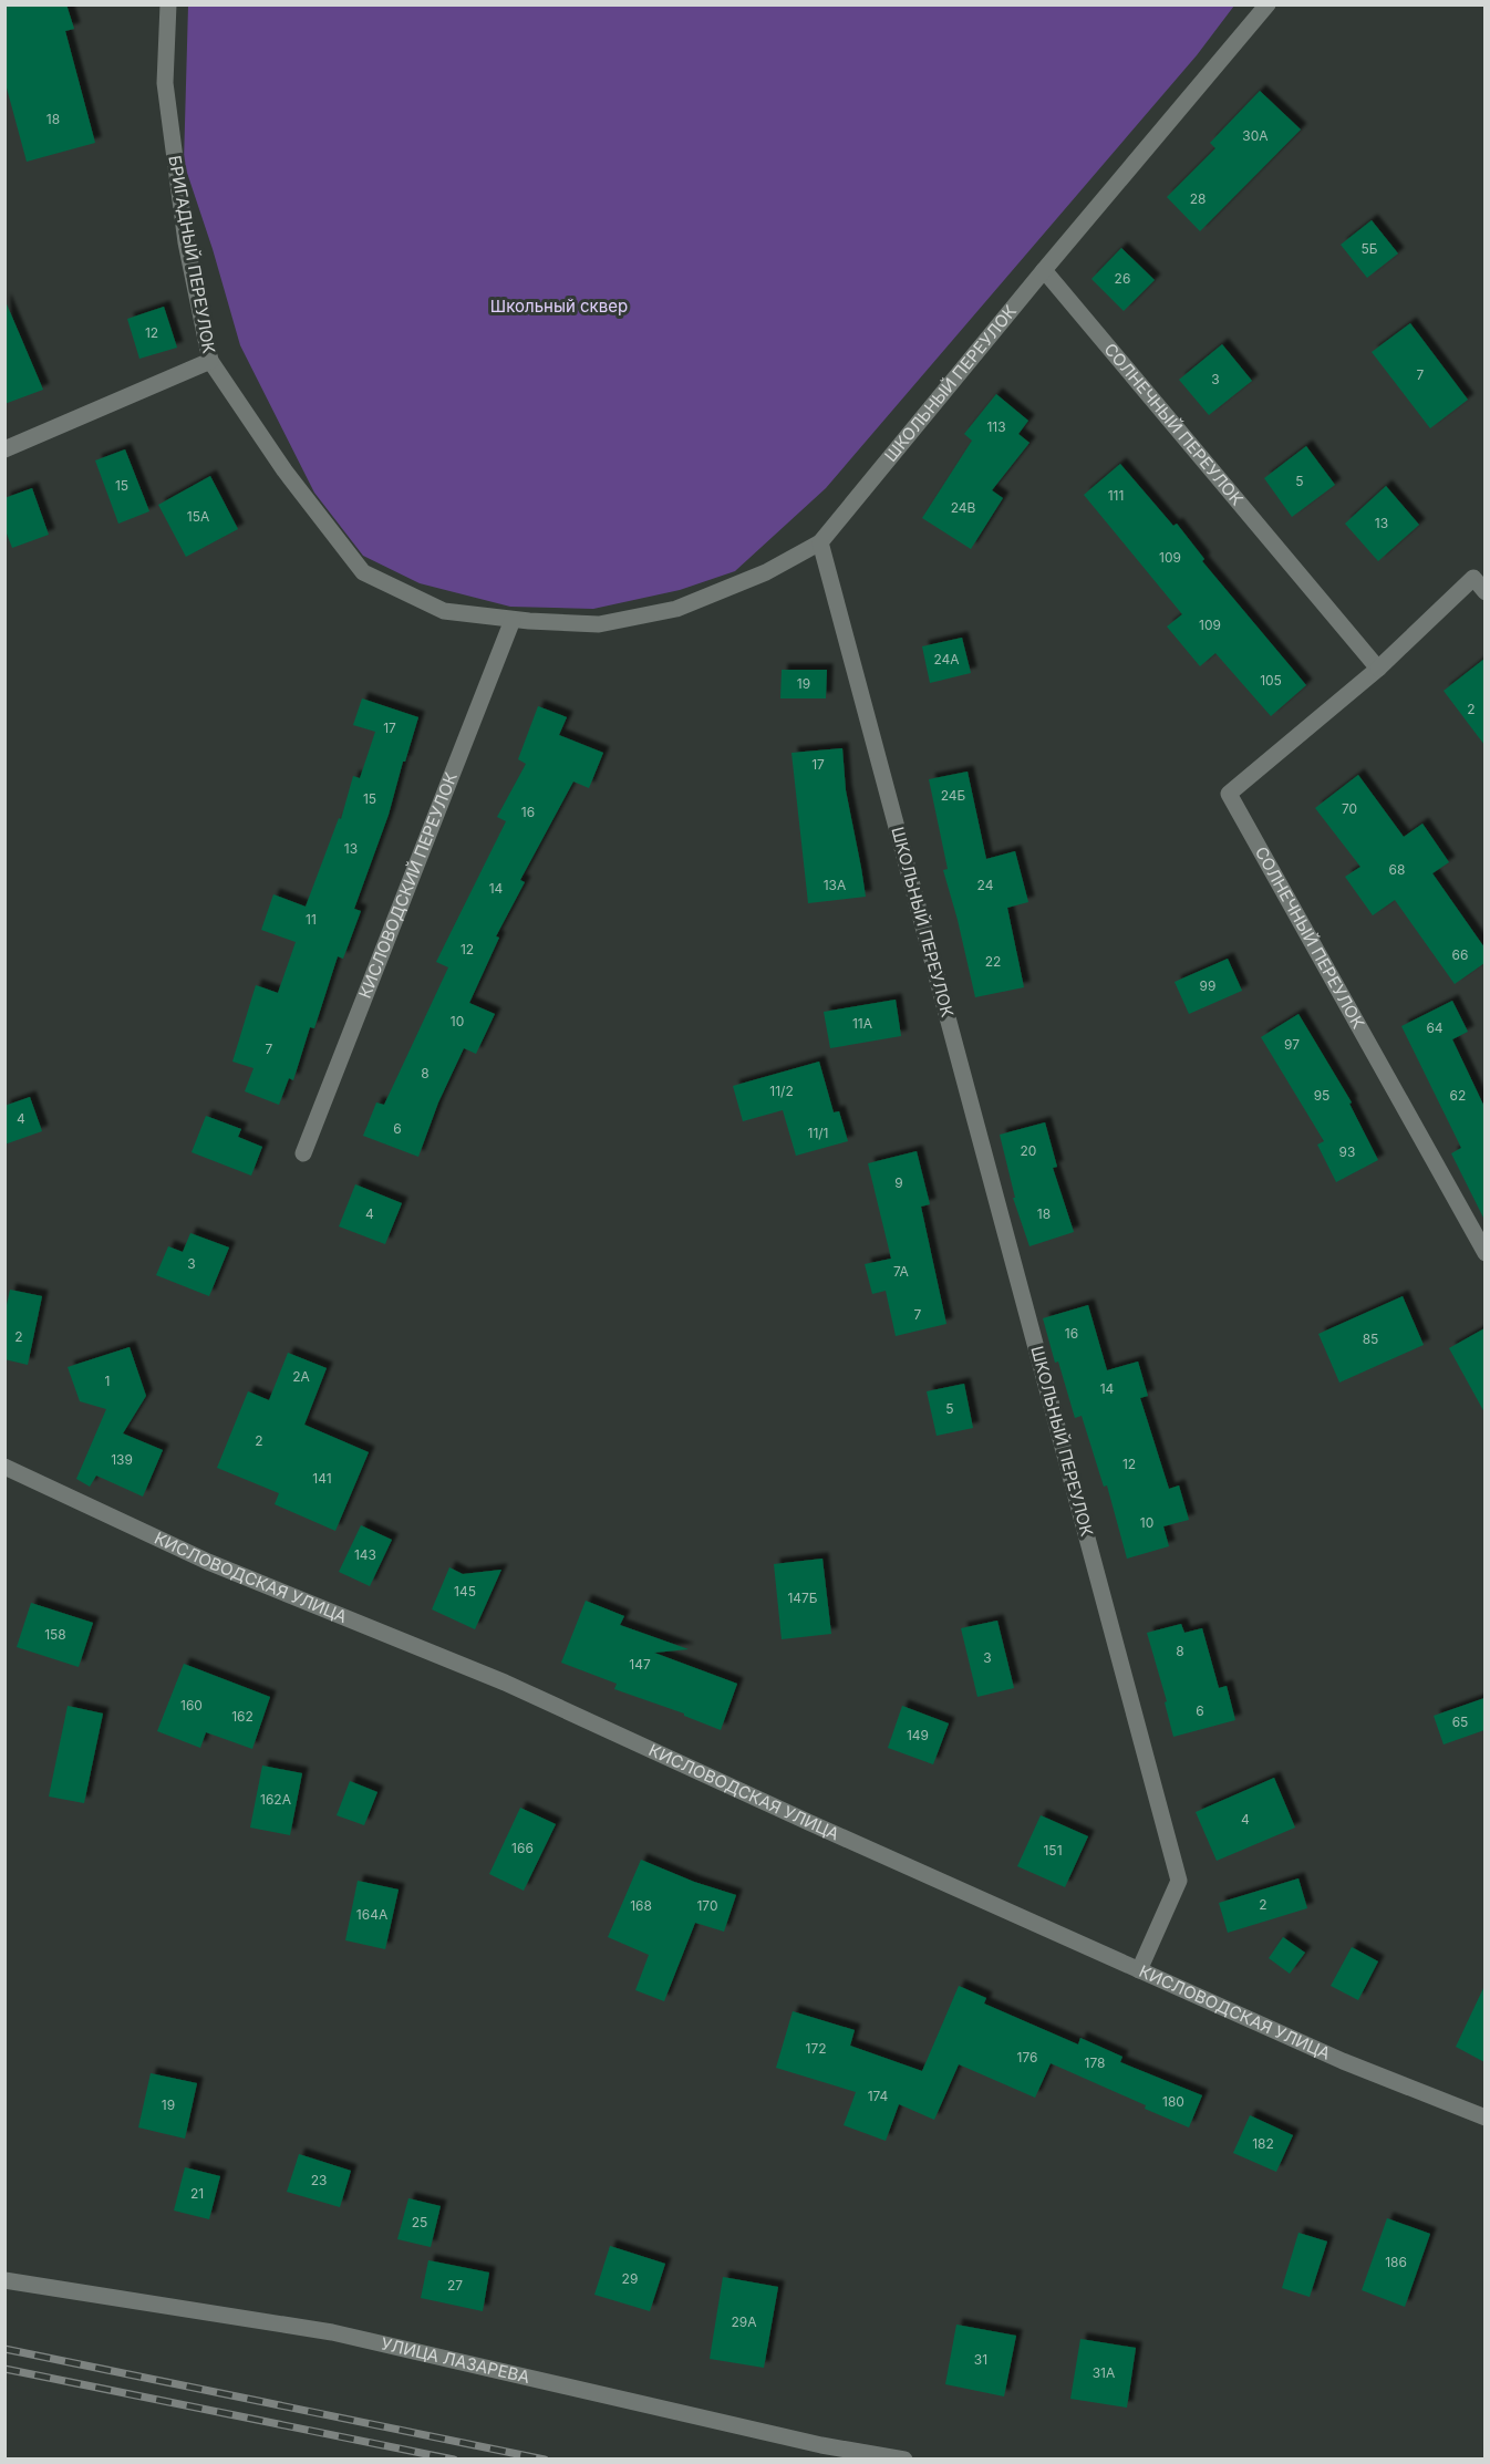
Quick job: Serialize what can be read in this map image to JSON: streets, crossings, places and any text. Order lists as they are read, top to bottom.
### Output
{
  "streets": {
    "street": [
      "БРИГАДНЫЙ ПЕРЕУЛОК",
      "ШКОЛЬНЫЙ ПЕРЕУЛОК",
      "СОЛНЕЧНЫЙ ПЕРЕУЛОК",
      "КИСЛОВОДСКИЙ ПЕРЕУЛОК",
      "КИСЛОВОДСКАЯ УЛИЦА",
      "УЛИЦА ЛАЗАРЕВА"
    ]
  },
  "crossings": [
    ["ШКОЛЬНЫЙ ПЕРЕУЛОК", "СОЛНЕЧНЫЙ ПЕРЕУЛОК"],
    ["ШКОЛЬНЫЙ ПЕРЕУЛОК", "КИСЛОВОДСКАЯ УЛИЦА"]
  ],
  "parks": ["Школьный сквер"],
  "house_numbers": [
    "18",
    "30А",
    "28",
    "5Б",
    "26",
    "12",
    "7",
    "3",
    "113",
    "5",
    "15",
    "111",
    "24В",
    "15А",
    "13",
    "109",
    "109",
    "24А",
    "105",
    "19",
    "2",
    "17",
    "17",
    "24Б",
    "15",
    "70",
    "16",
    "13",
    "68",
    "13А",
    "24",
    "14",
    "11",
    "12",
    "66",
    "22",
    "99",
    "10",
    "11А",
    "64",
    "97",
    "7",
    "8",
    "11/2",
    "95",
    "62",
    "4",
    "6",
    "11/1",
    "20",
    "93",
    "9",
    "4",
    "18",
    "3",
    "7А",
    "7",
    "16",
    "2",
    "85",
    "2А",
    "1",
    "14",
    "5",
    "2",
    "139",
    "12",
    "141",
    "10",
    "143",
    "145",
    "147Б",
    "158",
    "8",
    "3",
    "147",
    "160",
    "6",
    "162",
    "65",
    "149",
    "162А",
    "4",
    "166",
    "151",
    "2",
    "168",
    "170",
    "164А",
    "172",
    "176",
    "178",
    "174",
    "180",
    "19",
    "182",
    "23",
    "21",
    "25",
    "186",
    "29",
    "27",
    "29А",
    "31",
    "31А"
  ]
}
